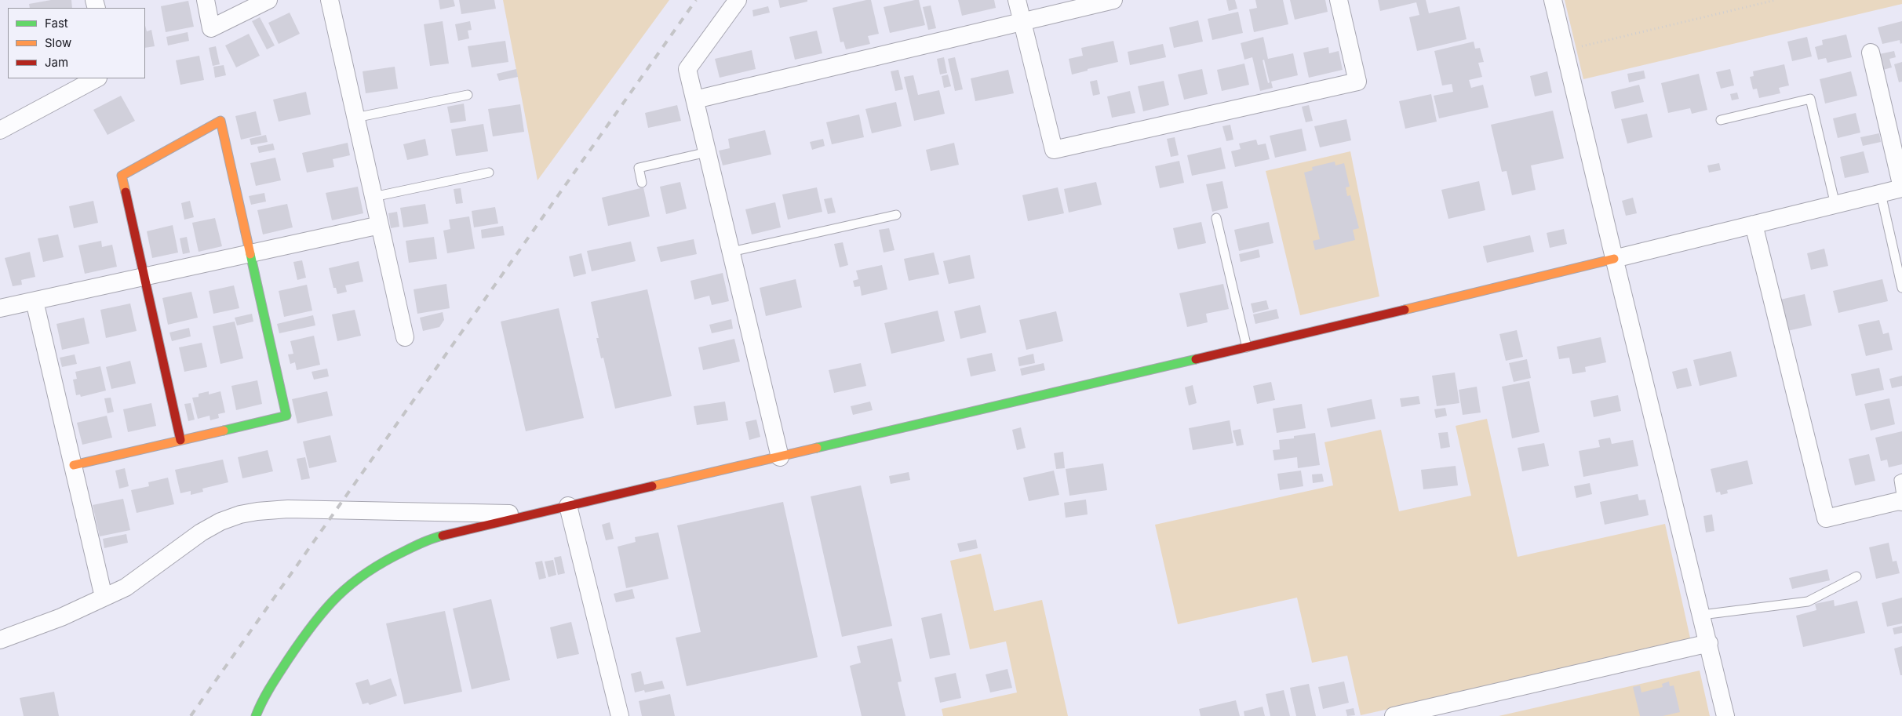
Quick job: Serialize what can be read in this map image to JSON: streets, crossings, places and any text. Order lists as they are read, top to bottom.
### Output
{
  "legend": ["Fast", "Slow", "Jam"]
}
